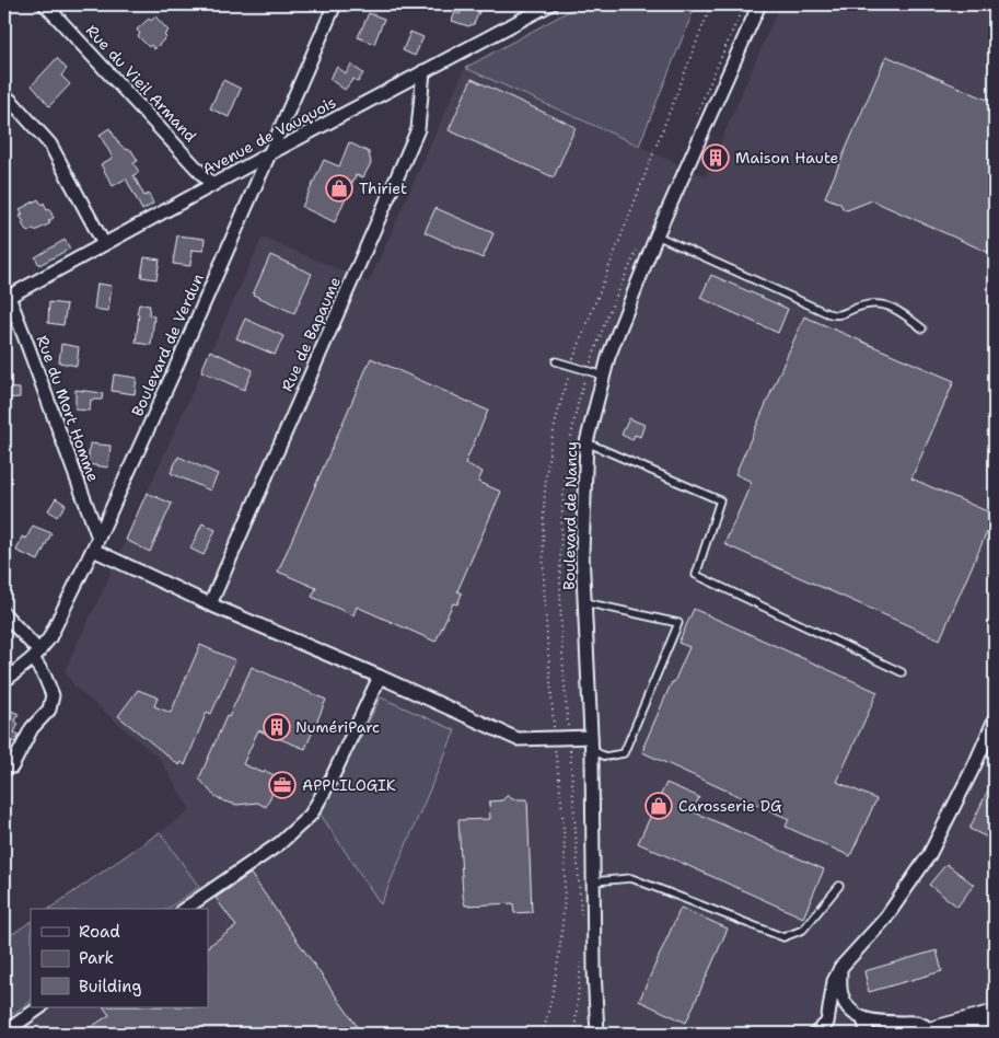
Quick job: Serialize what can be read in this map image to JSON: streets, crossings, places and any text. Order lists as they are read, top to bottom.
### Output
{
  "streets": {
    "street": [
      "Rue du Vieil Armand",
      "Avenue de Vauquois",
      "Rue de Bapaume",
      "Boulevard de Verdun",
      "Rue du Mort Homme",
      "Boulevard de Nancy"
    ]
  },
  "crossings": [
    ["Rue du Vieil Armand", "Avenue de Vauquois"],
    ["Avenue de Vauquois", "Rue de Bapaume"],
    ["Avenue de Vauquois", "Boulevard de Verdun"],
    ["Avenue de Vauquois", "Rue du Mort Homme"],
    ["Boulevard de Verdun", "Rue du Mort Homme"]
  ],
  "places": {
    "building": ["Maison Haute", "NumériParc"],
    "shop": ["Thiriet", "Carosserie DG"],
    "office": ["APPLILOGIK"]
  },
  "legend": ["Road", "Park", "Building"]
}
